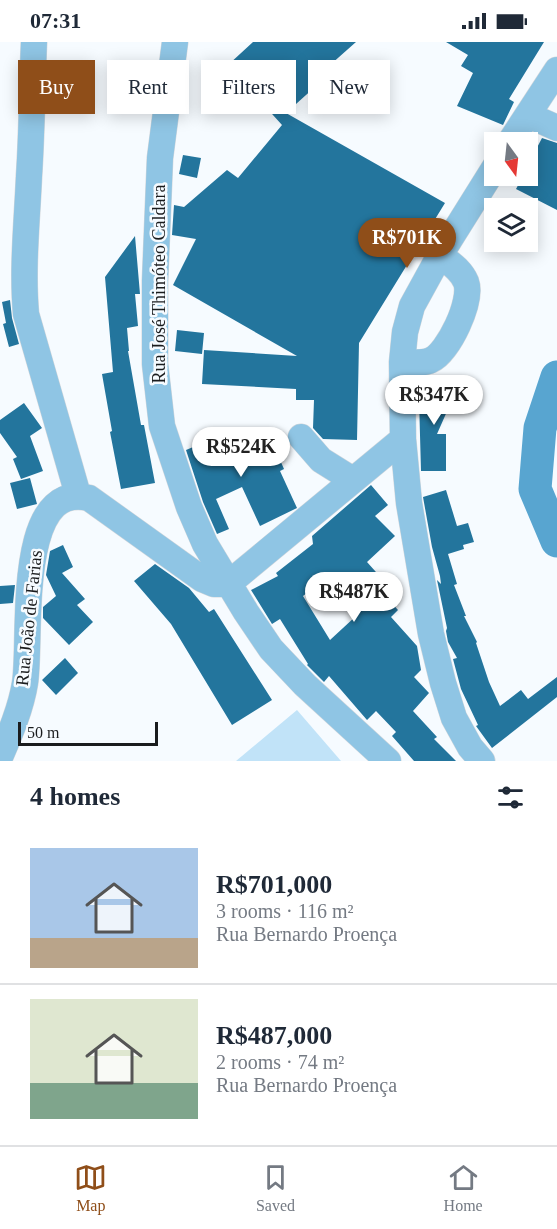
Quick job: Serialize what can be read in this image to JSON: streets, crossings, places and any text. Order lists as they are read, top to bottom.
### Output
{
  "streets": {
    "street": ["Rua José Thimóteo Caldara", "Rua João de Farias"]
  },
  "scale_bar": "50 m",
  "north": "bottom",
  "page": {
    "status": "07:31",
    "chip": [
      "Buy",
      "Rent",
      "Filters",
      "New"
    ],
    "price": [
      "R$701K",
      "R$347K",
      "R$524K",
      "R$487K"
    ],
    "scale": "50 m",
    "heading": "4 homes",
    "list": [
      {
        "name": "R$701,000",
        "note": "3 rooms · 116 m² · Rua Bernardo Proença"
      },
      {
        "name": "R$487,000",
        "note": "2 rooms · 74 m² · Rua Bernardo Proença"
      }
    ],
    "tabs": ["Map", "Saved", "Home"]
  }
}
